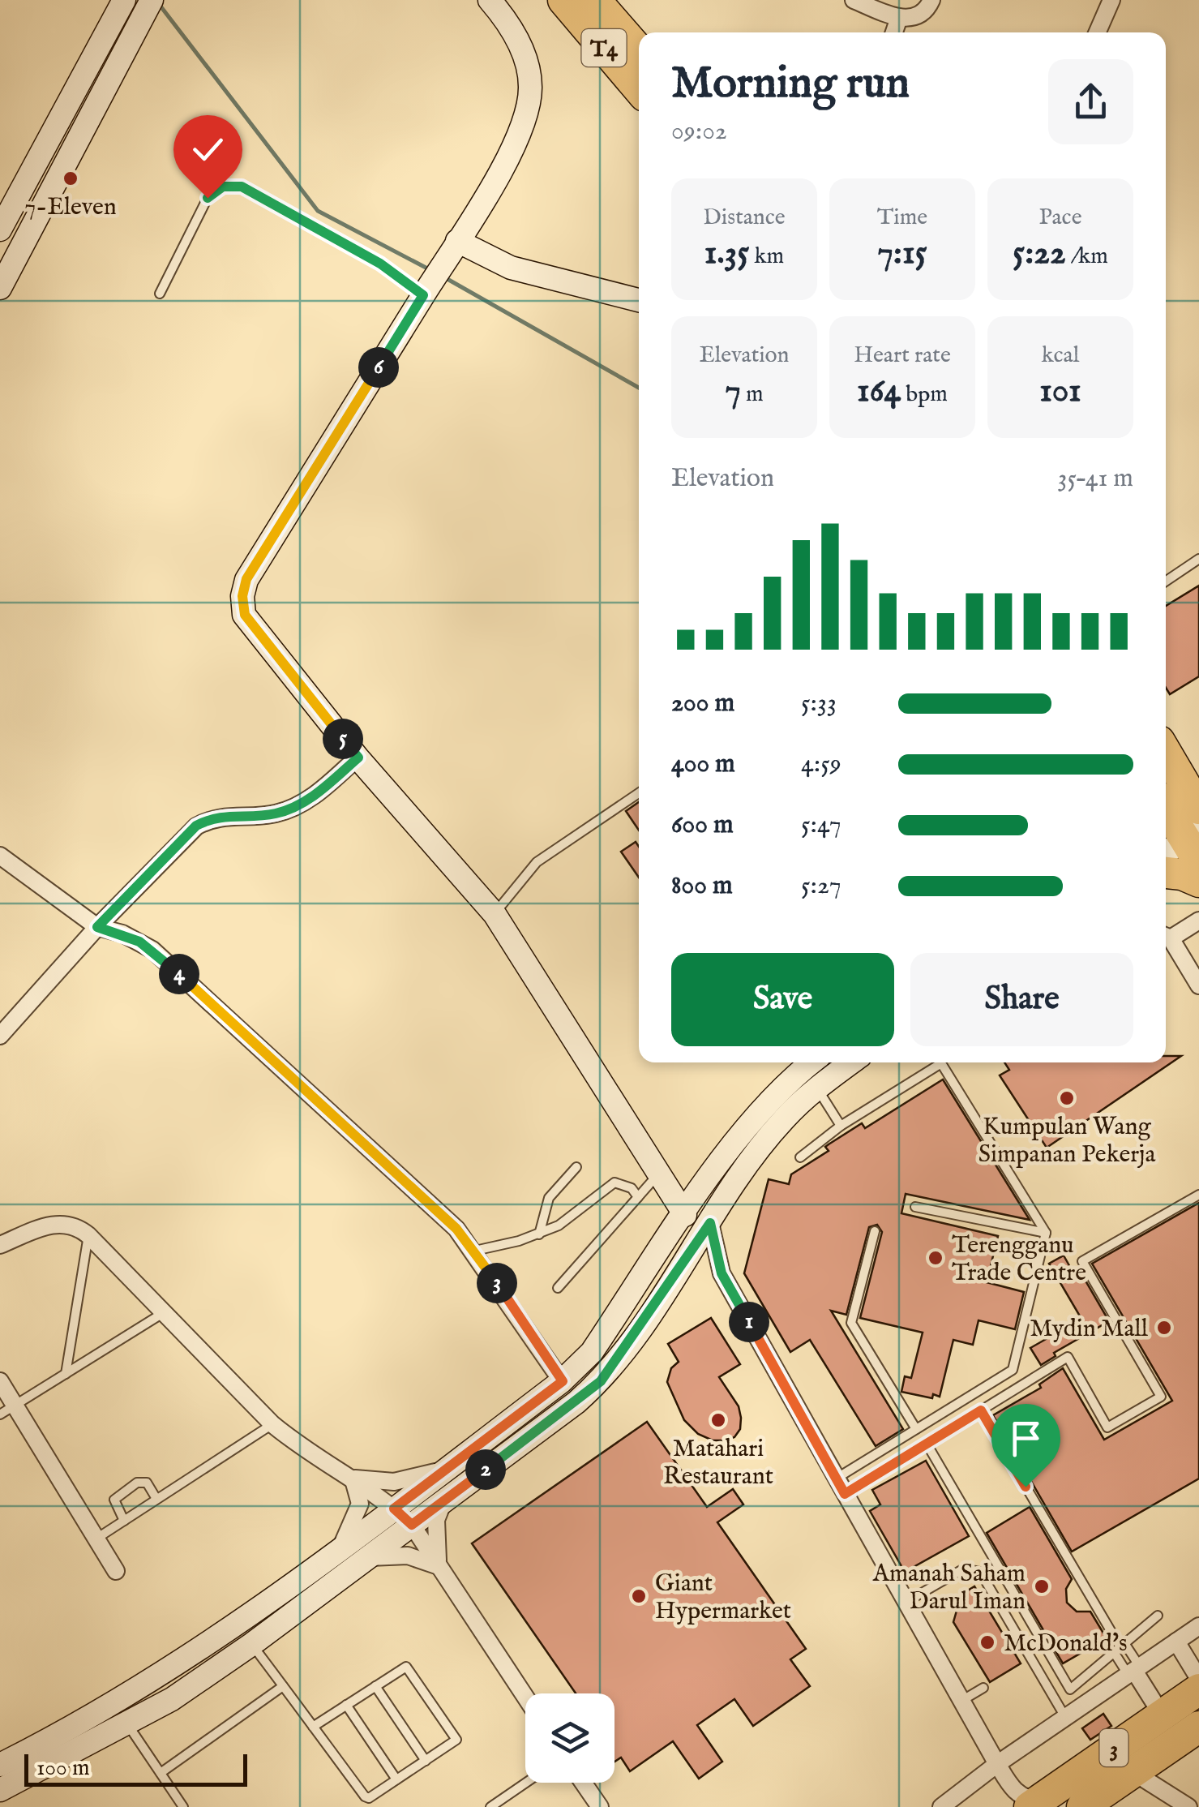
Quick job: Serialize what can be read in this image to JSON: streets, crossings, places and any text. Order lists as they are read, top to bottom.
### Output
{
  "streets": {
    "highway": ["T4", "3"]
  },
  "places": [
    "7-Eleven",
    "Kumpulan Wang Simpanan Pekerja",
    "Terengganu Trade Centre",
    "Mydin Mall",
    "Matahari Restaurant",
    "Amanah Saham Darul Iman",
    "Giant Hypermarket",
    "McDonald's"
  ],
  "scale_bar": "100 m",
  "page": {
    "heading": ["Morning run", "09:02"],
    "stats": [
      ["Distance", "1.35 km"],
      ["Time", "7:15"],
      ["Pace", "5:22 /km"],
      ["Elevation", "7 m"],
      ["Heart rate", "164 bpm"],
      ["kcal", "101"]
    ],
    "pins": [
      "6",
      "5",
      "4",
      "3",
      "1",
      "2"
    ],
    "chart": ["Elevation", "35–41 m"],
    "list": [
      {
        "name": "200 m",
        "note": "5:33"
      },
      {
        "name": "400 m",
        "note": "4:59"
      },
      {
        "name": "600 m",
        "note": "5:47"
      },
      {
        "name": "800 m",
        "note": "5:27"
      }
    ],
    "buttons": ["Save", "Share"],
    "scale": "100 m"
  }
}
